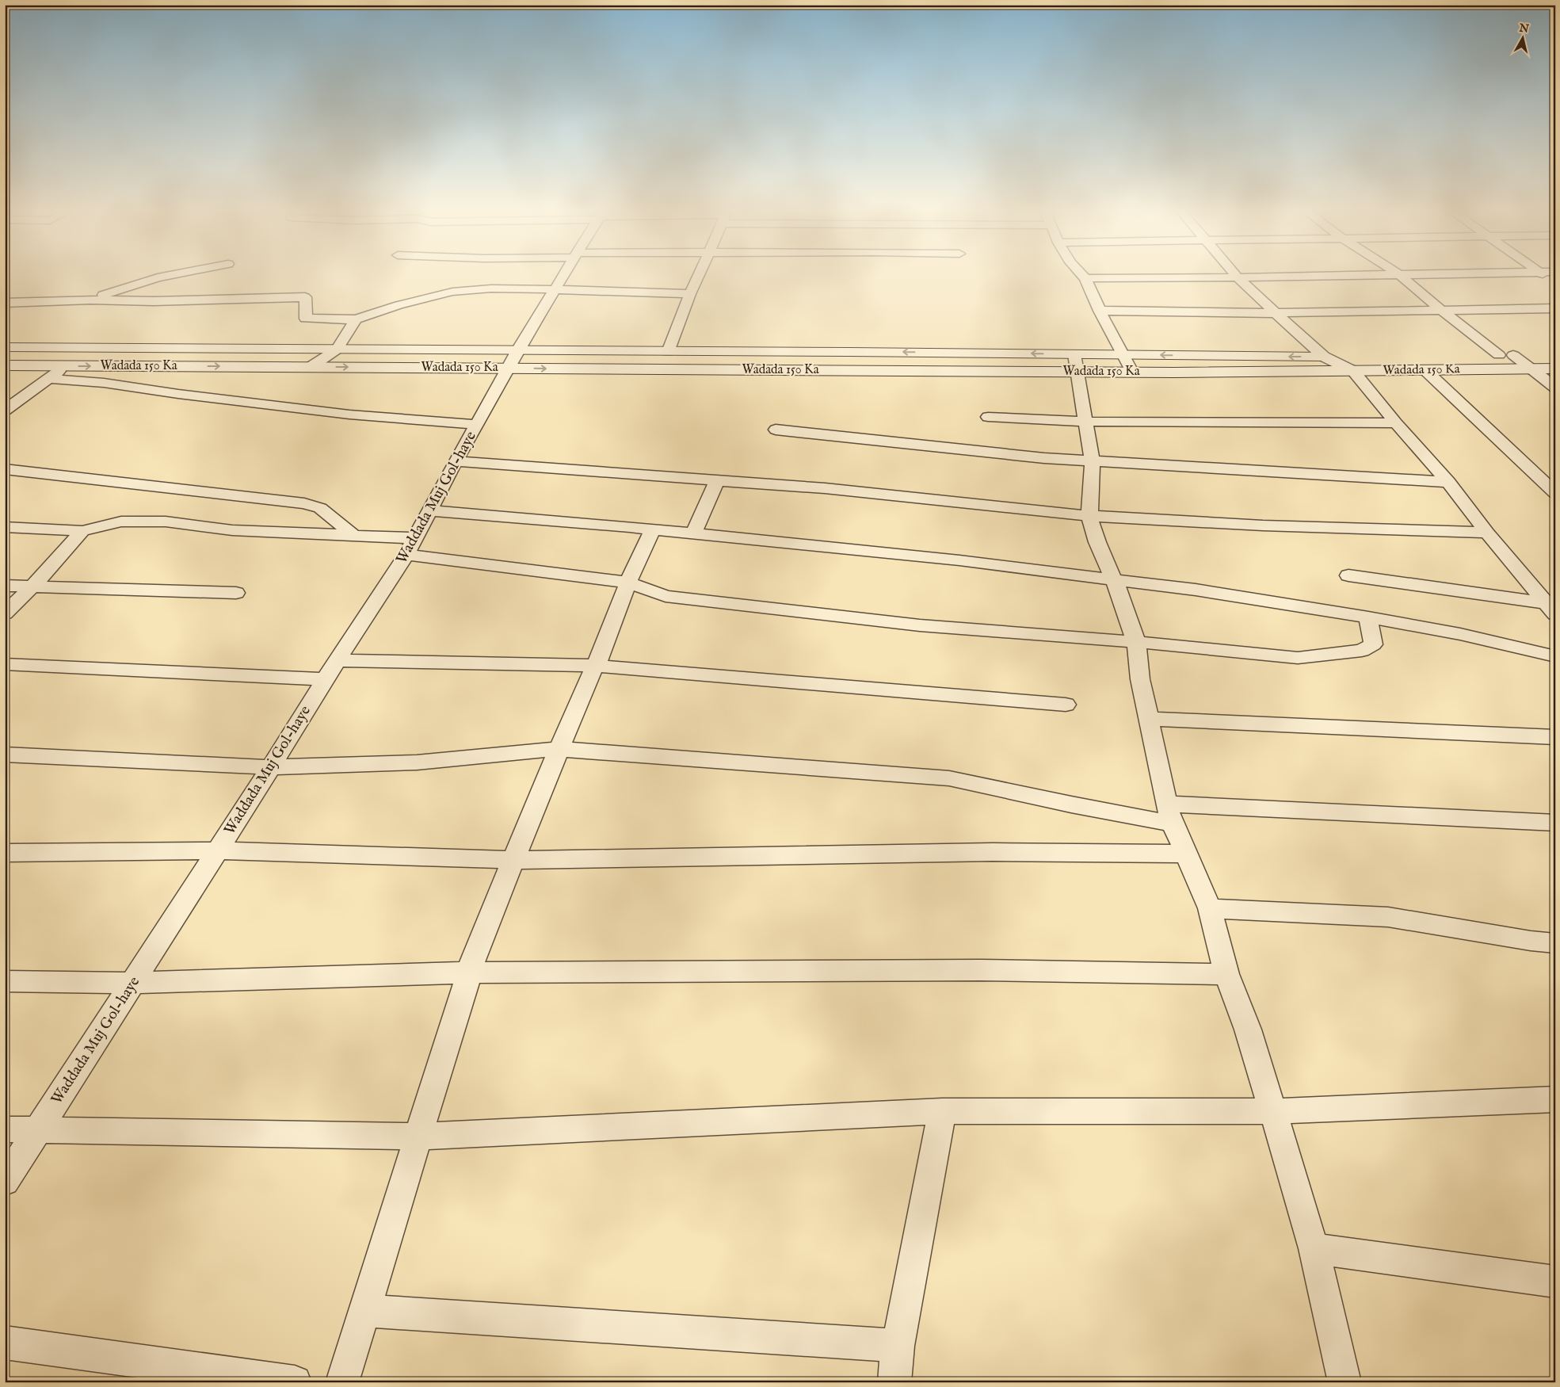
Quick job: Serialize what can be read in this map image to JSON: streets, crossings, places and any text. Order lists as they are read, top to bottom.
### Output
{
  "streets": {
    "street": ["Wadada 150 Ka", "Waddada Muj Gol-haye"]
  },
  "crossings": [
    ["Wadada 150 Ka", "Waddada Muj Gol-haye"]
  ],
  "north": "top"
}
